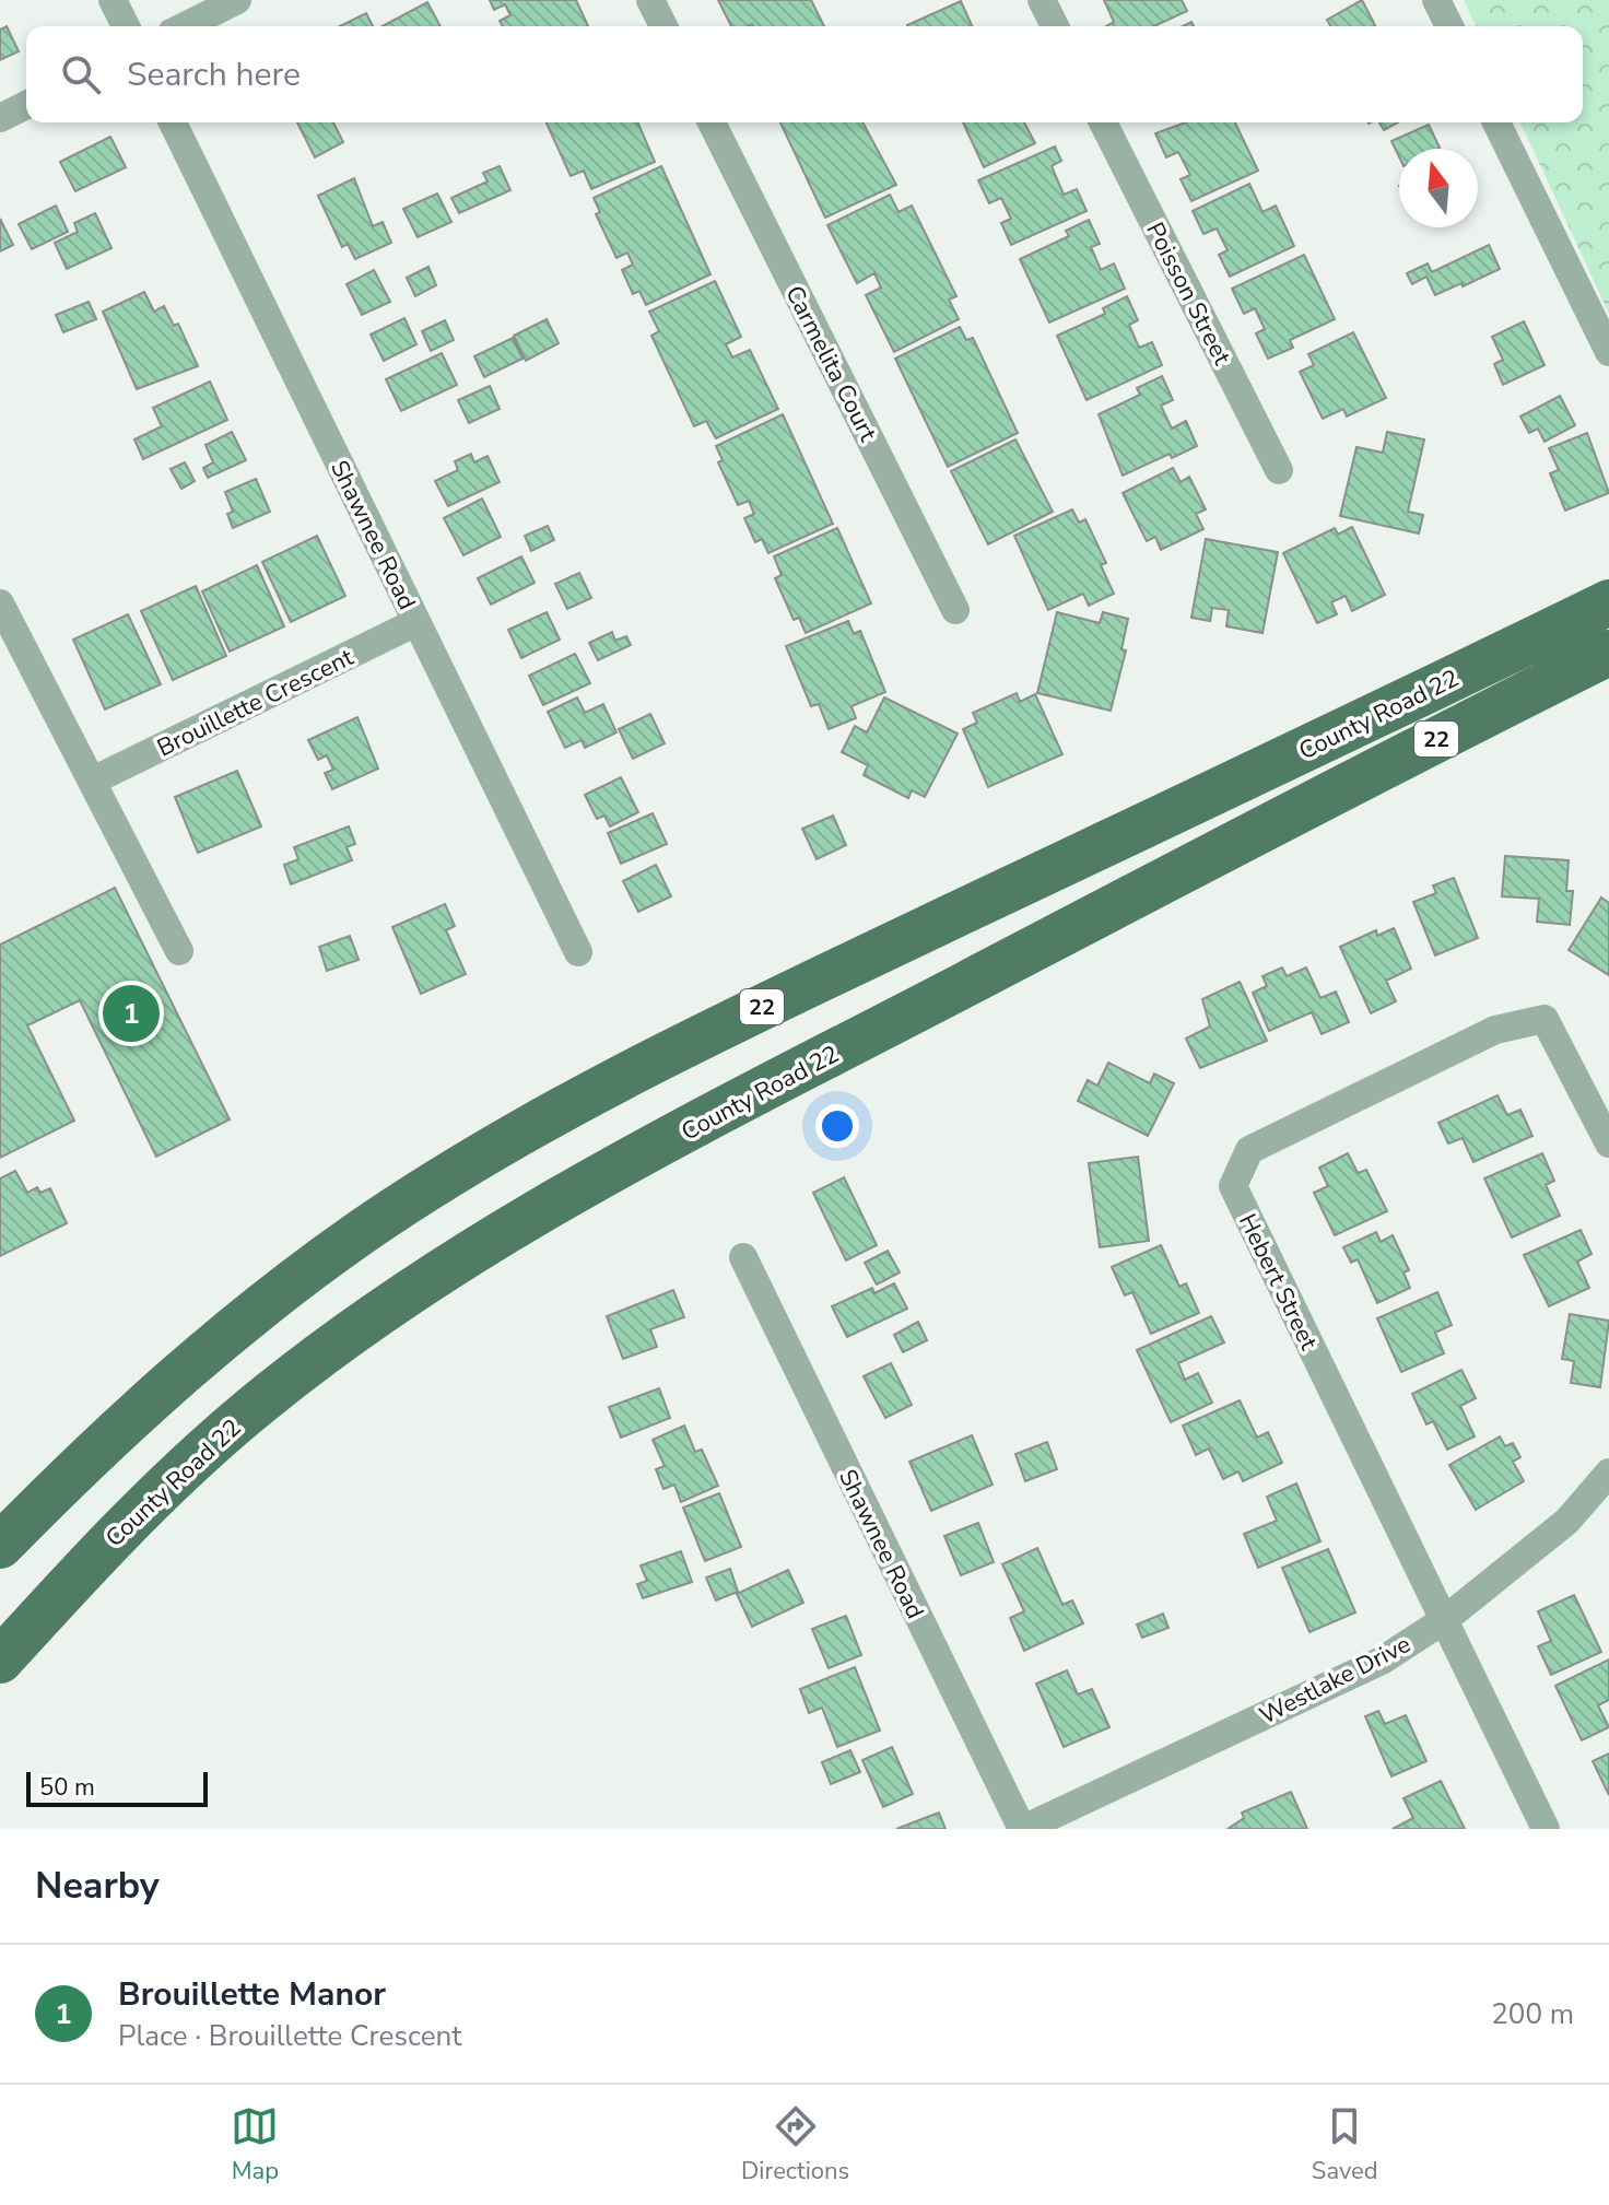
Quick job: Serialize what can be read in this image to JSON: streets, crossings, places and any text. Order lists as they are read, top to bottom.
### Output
{
  "streets": {
    "main road": ["County Road 22", "22"],
    "street": [
      "Poisson Street",
      "Carmelita Court",
      "Shawnee Road",
      "Brouillette Crescent",
      "Hebert Street",
      "Westlake Drive"
    ]
  },
  "crossings": [
    ["Shawnee Road", "Brouillette Crescent"],
    ["Shawnee Road", "Westlake Drive"],
    ["Hebert Street", "Westlake Drive"]
  ],
  "scale_bar": "50 m",
  "north": "top",
  "page": {
    "search": "Search here",
    "pins": "1",
    "scale": "50 m",
    "heading": "Nearby",
    "list": [
      {
        "mark": "1",
        "name": "Brouillette Manor",
        "note": "Place · Brouillette Crescent",
        "value": "200 m"
      }
    ],
    "nav": ["Map", "Directions", "Saved"]
  }
}
